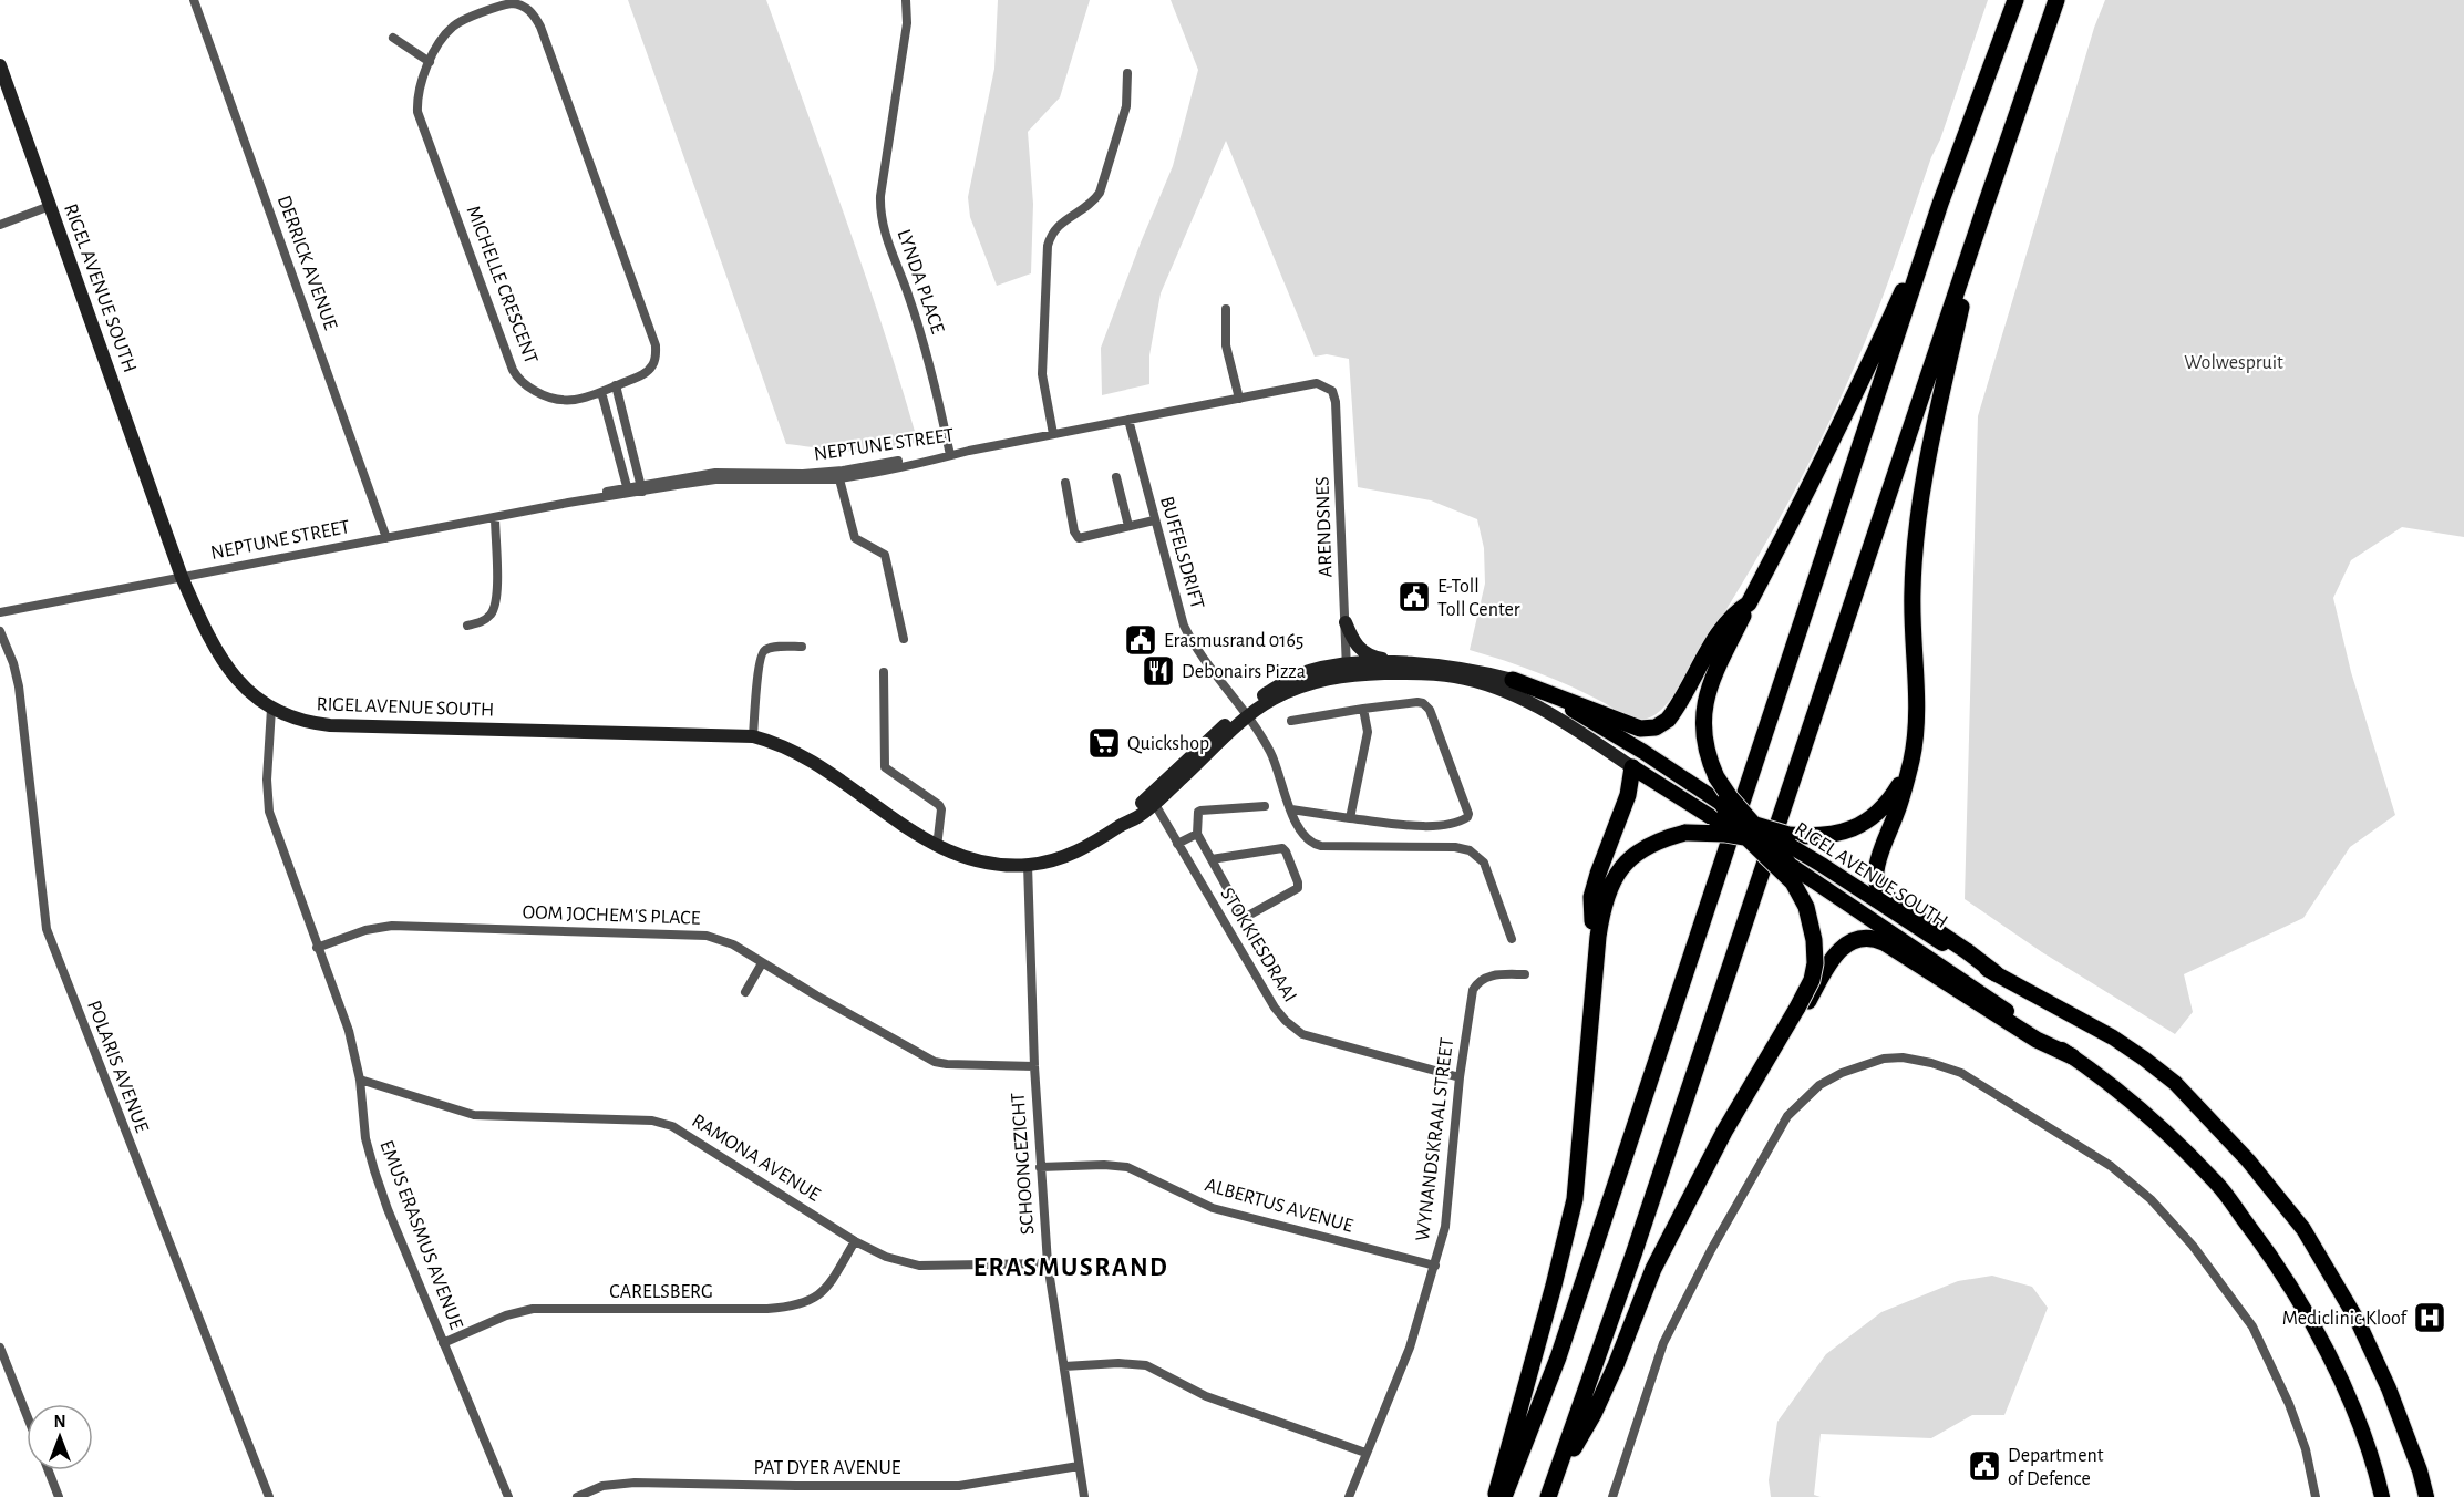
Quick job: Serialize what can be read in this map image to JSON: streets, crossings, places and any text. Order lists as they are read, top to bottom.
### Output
{
  "streets": {
    "main road": ["RIGEL AVENUE SOUTH"],
    "street": [
      "DERRICK AVENUE",
      "LYNDA PLACE",
      "MICHELLE CRESCENT",
      "NEPTUNE STREET",
      "ARENDSNES",
      "BUFFELSDRIFT",
      "OOM JOCHEM'S PLACE",
      "STOKKIESDRAAI",
      "POLARIS AVENUE",
      "WYNANDSKRAAL STREET",
      "RAMONA AVENUE",
      "SCHOONGEZICHT",
      "ALBERTUS AVENUE",
      "EMUS ERASMUS AVENUE",
      "CARELSBERG",
      "PAT DYER AVENUE"
    ]
  },
  "crossings": [
    ["DERRICK AVENUE", "NEPTUNE STREET"],
    ["LYNDA PLACE", "NEPTUNE STREET"],
    ["RIGEL AVENUE SOUTH", "NEPTUNE STREET"],
    ["RIGEL AVENUE SOUTH", "ARENDSNES"],
    ["RIGEL AVENUE SOUTH", "BUFFELSDRIFT"],
    ["RIGEL AVENUE SOUTH", "STOKKIESDRAAI"],
    ["RIGEL AVENUE SOUTH", "SCHOONGEZICHT"],
    ["RIGEL AVENUE SOUTH", "EMUS ERASMUS AVENUE"],
    ["NEPTUNE STREET", "ARENDSNES"],
    ["NEPTUNE STREET", "BUFFELSDRIFT"],
    ["OOM JOCHEM'S PLACE", "SCHOONGEZICHT"],
    ["OOM JOCHEM'S PLACE", "EMUS ERASMUS AVENUE"],
    ["STOKKIESDRAAI", "WYNANDSKRAAL STREET"],
    ["WYNANDSKRAAL STREET", "ALBERTUS AVENUE"],
    ["RAMONA AVENUE", "SCHOONGEZICHT"],
    ["RAMONA AVENUE", "EMUS ERASMUS AVENUE"],
    ["RAMONA AVENUE", "CARELSBERG"],
    ["SCHOONGEZICHT", "ALBERTUS AVENUE"],
    ["SCHOONGEZICHT", "PAT DYER AVENUE"],
    ["EMUS ERASMUS AVENUE", "CARELSBERG"]
  ],
  "districts": ["ERASMUSRAND"],
  "parks": ["Wolwespruit"],
  "places": {
    "public building": ["E-Toll Toll Center", "Erasmusrand 0165", "Department of Defence"],
    "restaurant": ["Debonairs Pizza"],
    "supermarket": ["Quickshop"],
    "hospital": ["Mediclinic Kloof"]
  },
  "north": "top"
}
